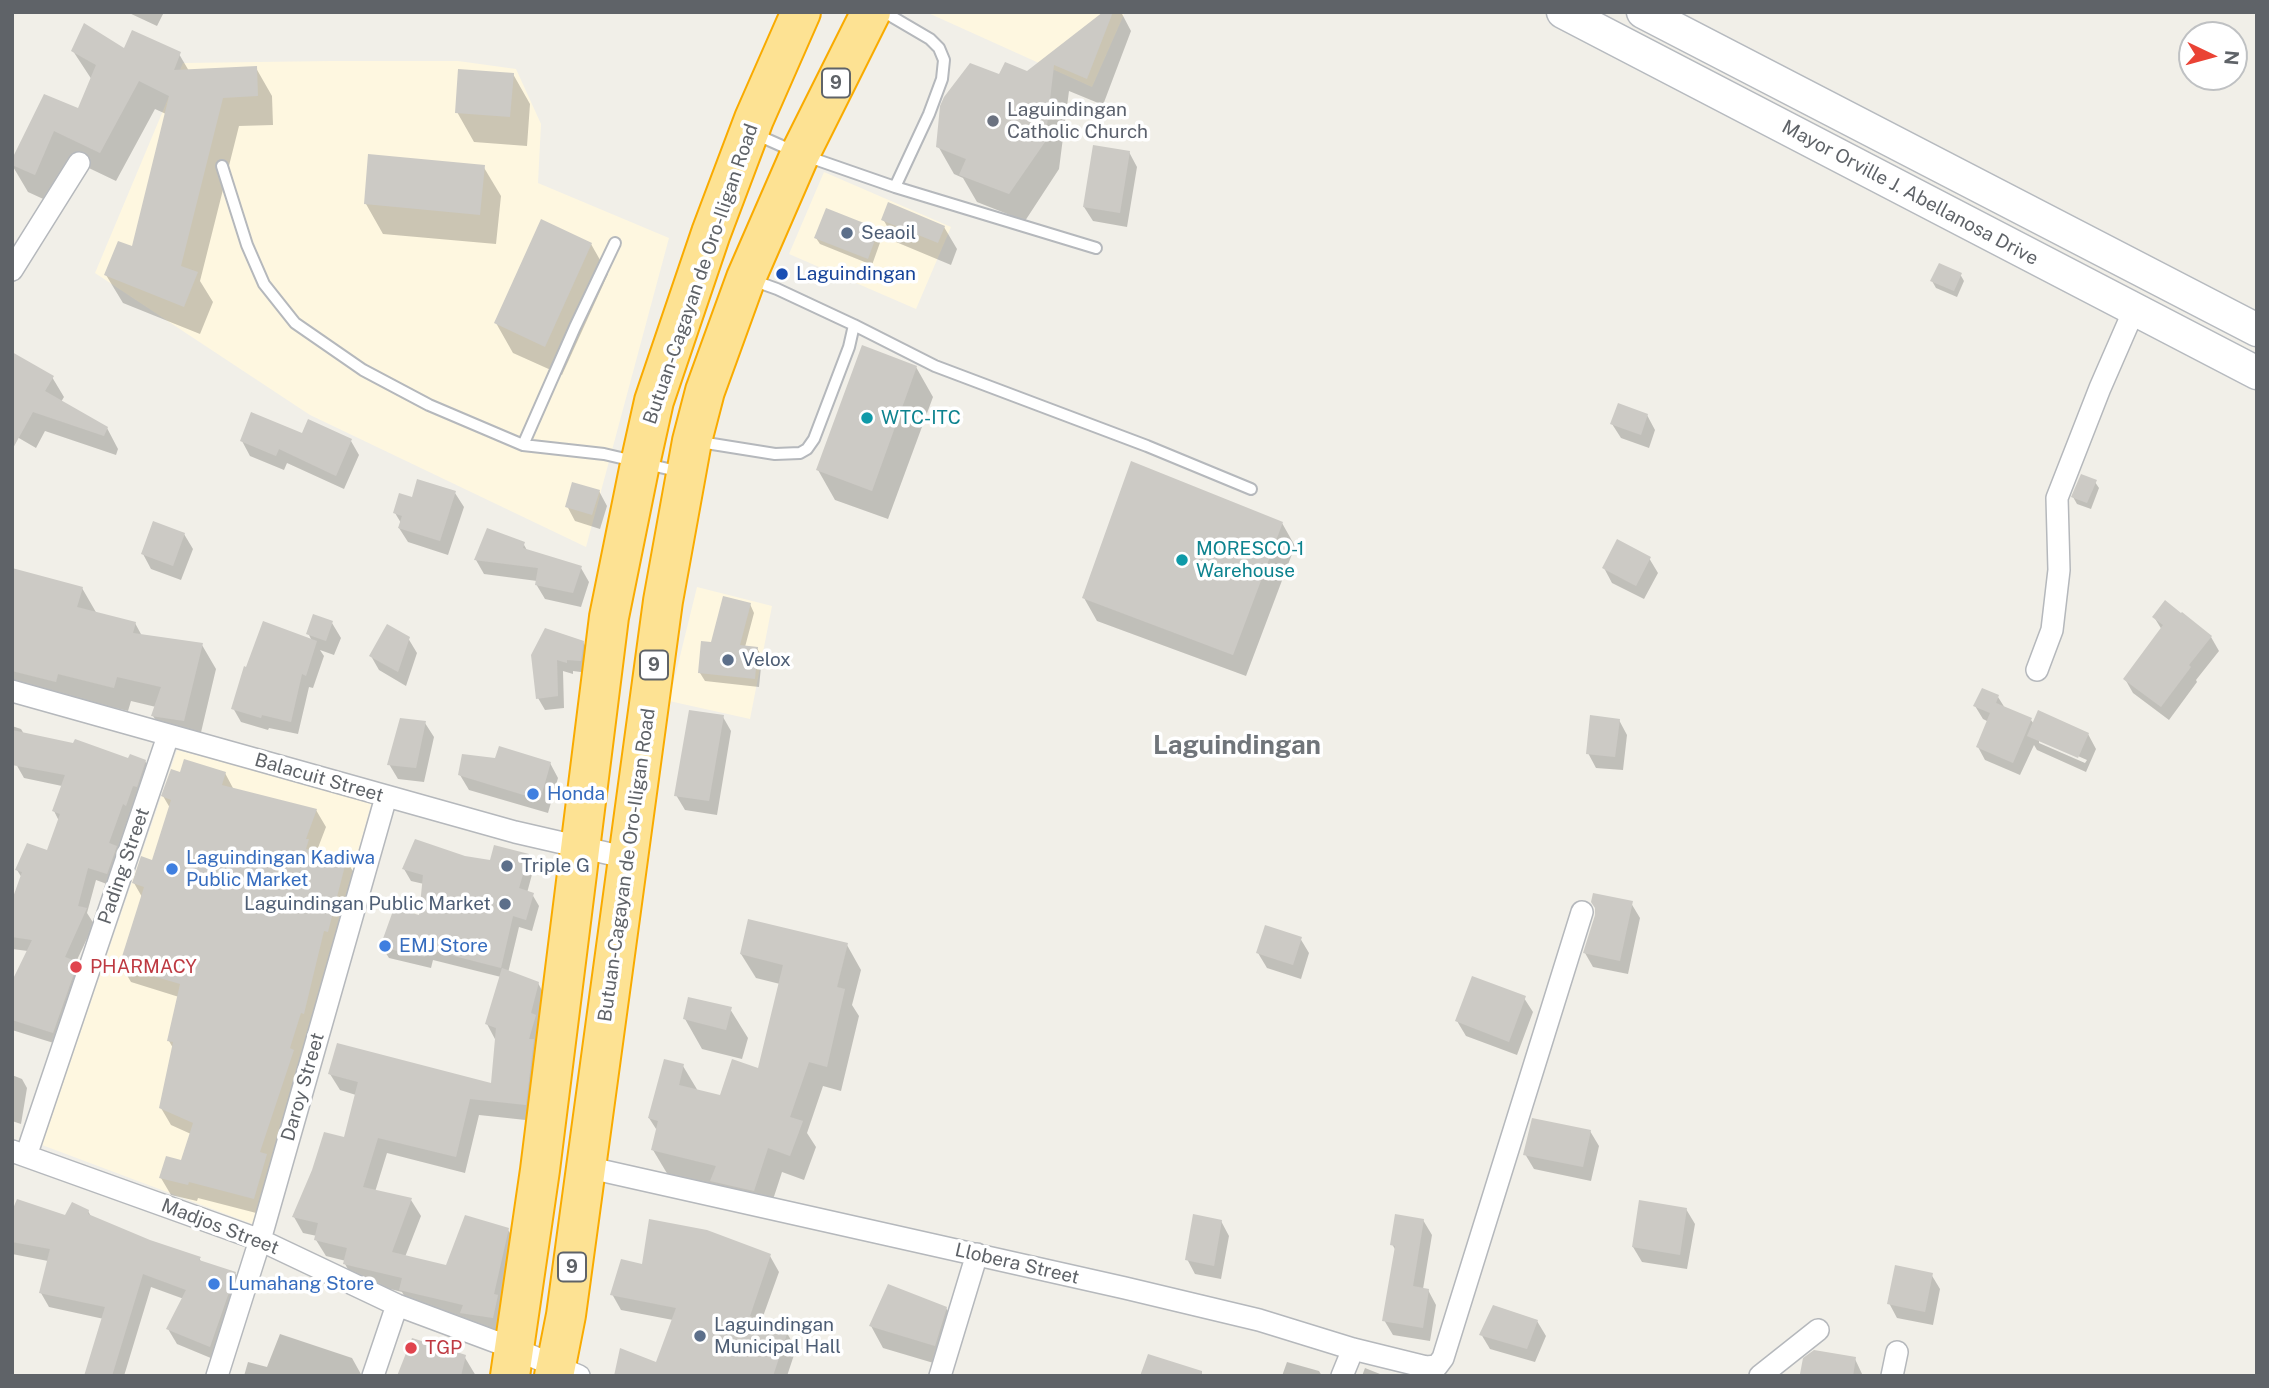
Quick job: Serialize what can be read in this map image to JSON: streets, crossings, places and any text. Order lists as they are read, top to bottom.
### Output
{
  "streets": {
    "highway": ["9", "Butuan-Cagayan de Oro-Iligan Road"],
    "main road": ["Mayor Orville J. Abellanosa Drive"],
    "street": [
      "Balacuit Street",
      "Pading Street",
      "Daroy Street",
      "Madjos Street",
      "Llobera Street"
    ]
  },
  "crossings": [
    ["Butuan-Cagayan de Oro-Iligan Road", "Balacuit Street"],
    ["Butuan-Cagayan de Oro-Iligan Road", "Madjos Street"],
    ["Butuan-Cagayan de Oro-Iligan Road", "Llobera Street"],
    ["Balacuit Street", "Pading Street"],
    ["Balacuit Street", "Daroy Street"],
    ["Pading Street", "Madjos Street"],
    ["Daroy Street", "Madjos Street"]
  ],
  "districts": ["Laguindingan"],
  "places": [
    "Laguindingan Catholic Church",
    "Seaoil",
    "Laguindingan",
    "WTC-ITC",
    "MORESCO-1 Warehouse",
    "Velox",
    "Honda",
    "Triple G",
    "Laguindingan Kadiwa Public Market",
    "Laguindingan Public Market",
    "EMJ Store",
    "PHARMACY",
    "Lumahang Store",
    "Laguindingan Municipal Hall",
    "TGP"
  ],
  "north": "right"
}
